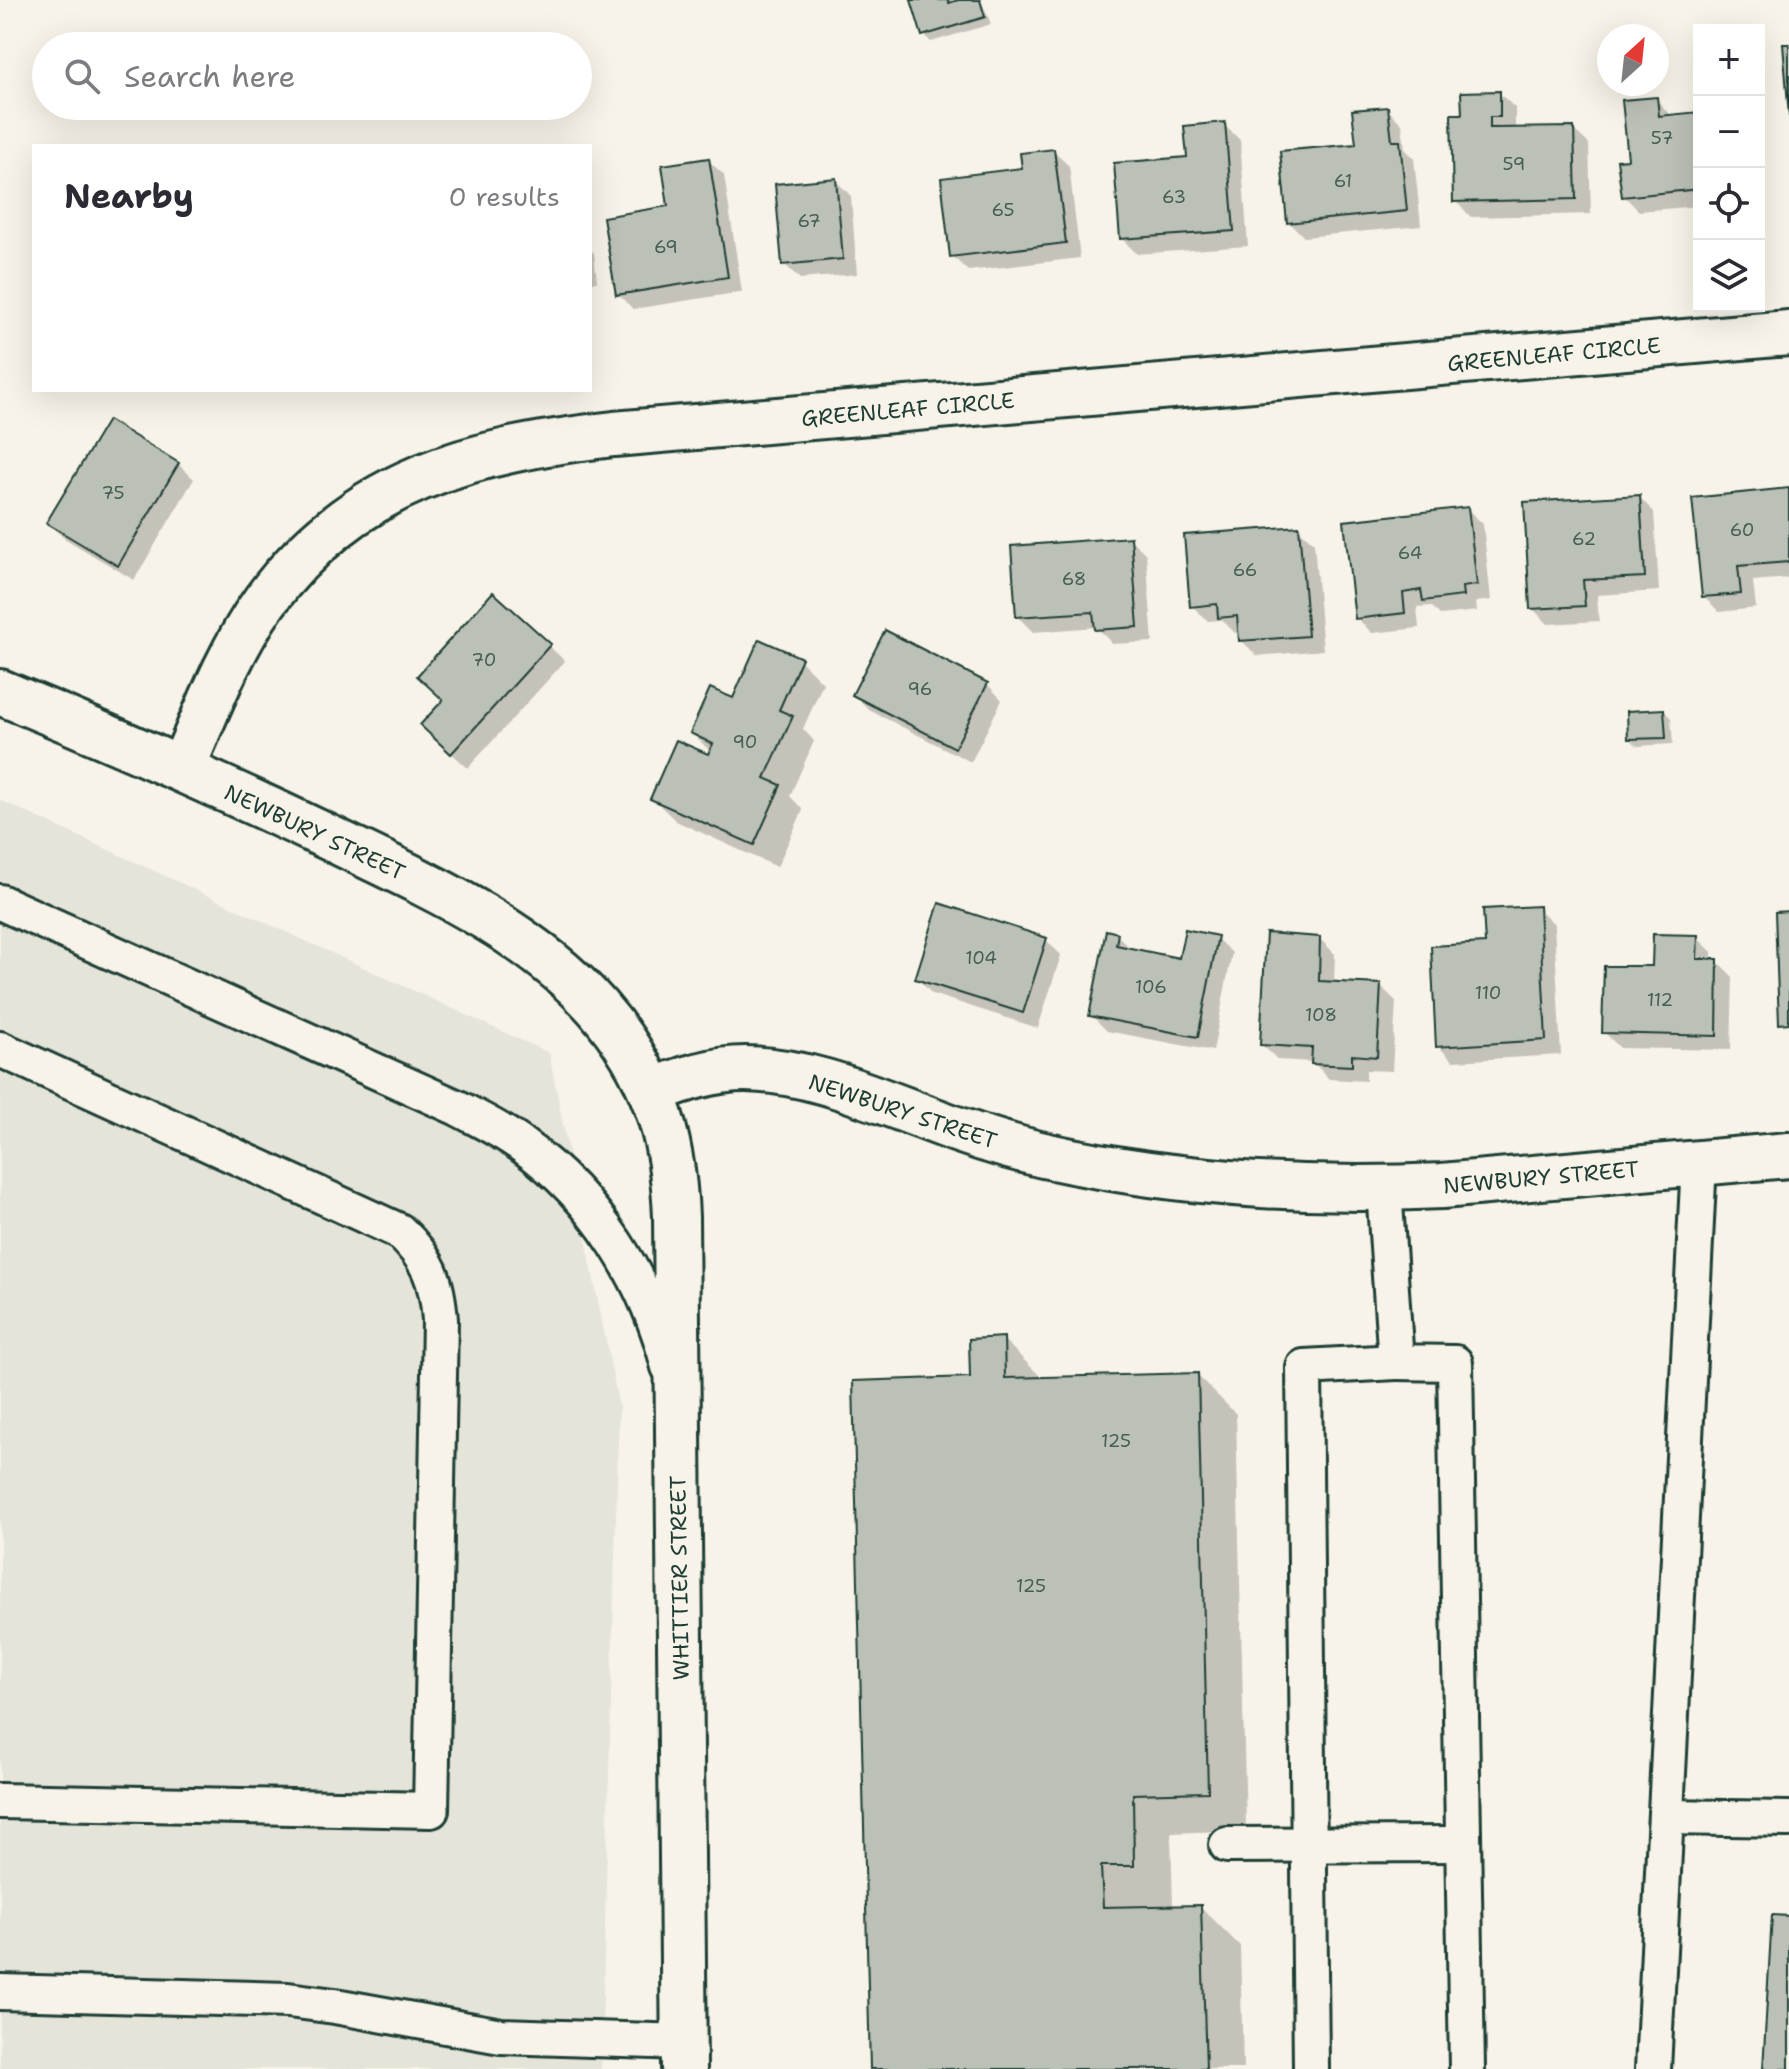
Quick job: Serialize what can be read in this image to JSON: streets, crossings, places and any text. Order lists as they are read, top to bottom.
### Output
{
  "streets": {
    "street": ["GREENLEAF CIRCLE", "NEWBURY STREET", "WHITTIER STREET"]
  },
  "crossings": [
    ["GREENLEAF CIRCLE", "NEWBURY STREET"],
    ["NEWBURY STREET", "WHITTIER STREET"]
  ],
  "house_numbers": [
    "57",
    "59",
    "61",
    "63",
    "65",
    "67",
    "69",
    "75",
    "60",
    "62",
    "64",
    "66",
    "68",
    "70",
    "96",
    "90",
    "104",
    "106",
    "110",
    "112",
    "108",
    "125",
    "125"
  ],
  "north": "top right",
  "page": {
    "map_buttons": ["+", "−"],
    "search": "Search here",
    "heading": ["Nearby", "0 results"]
  }
}
